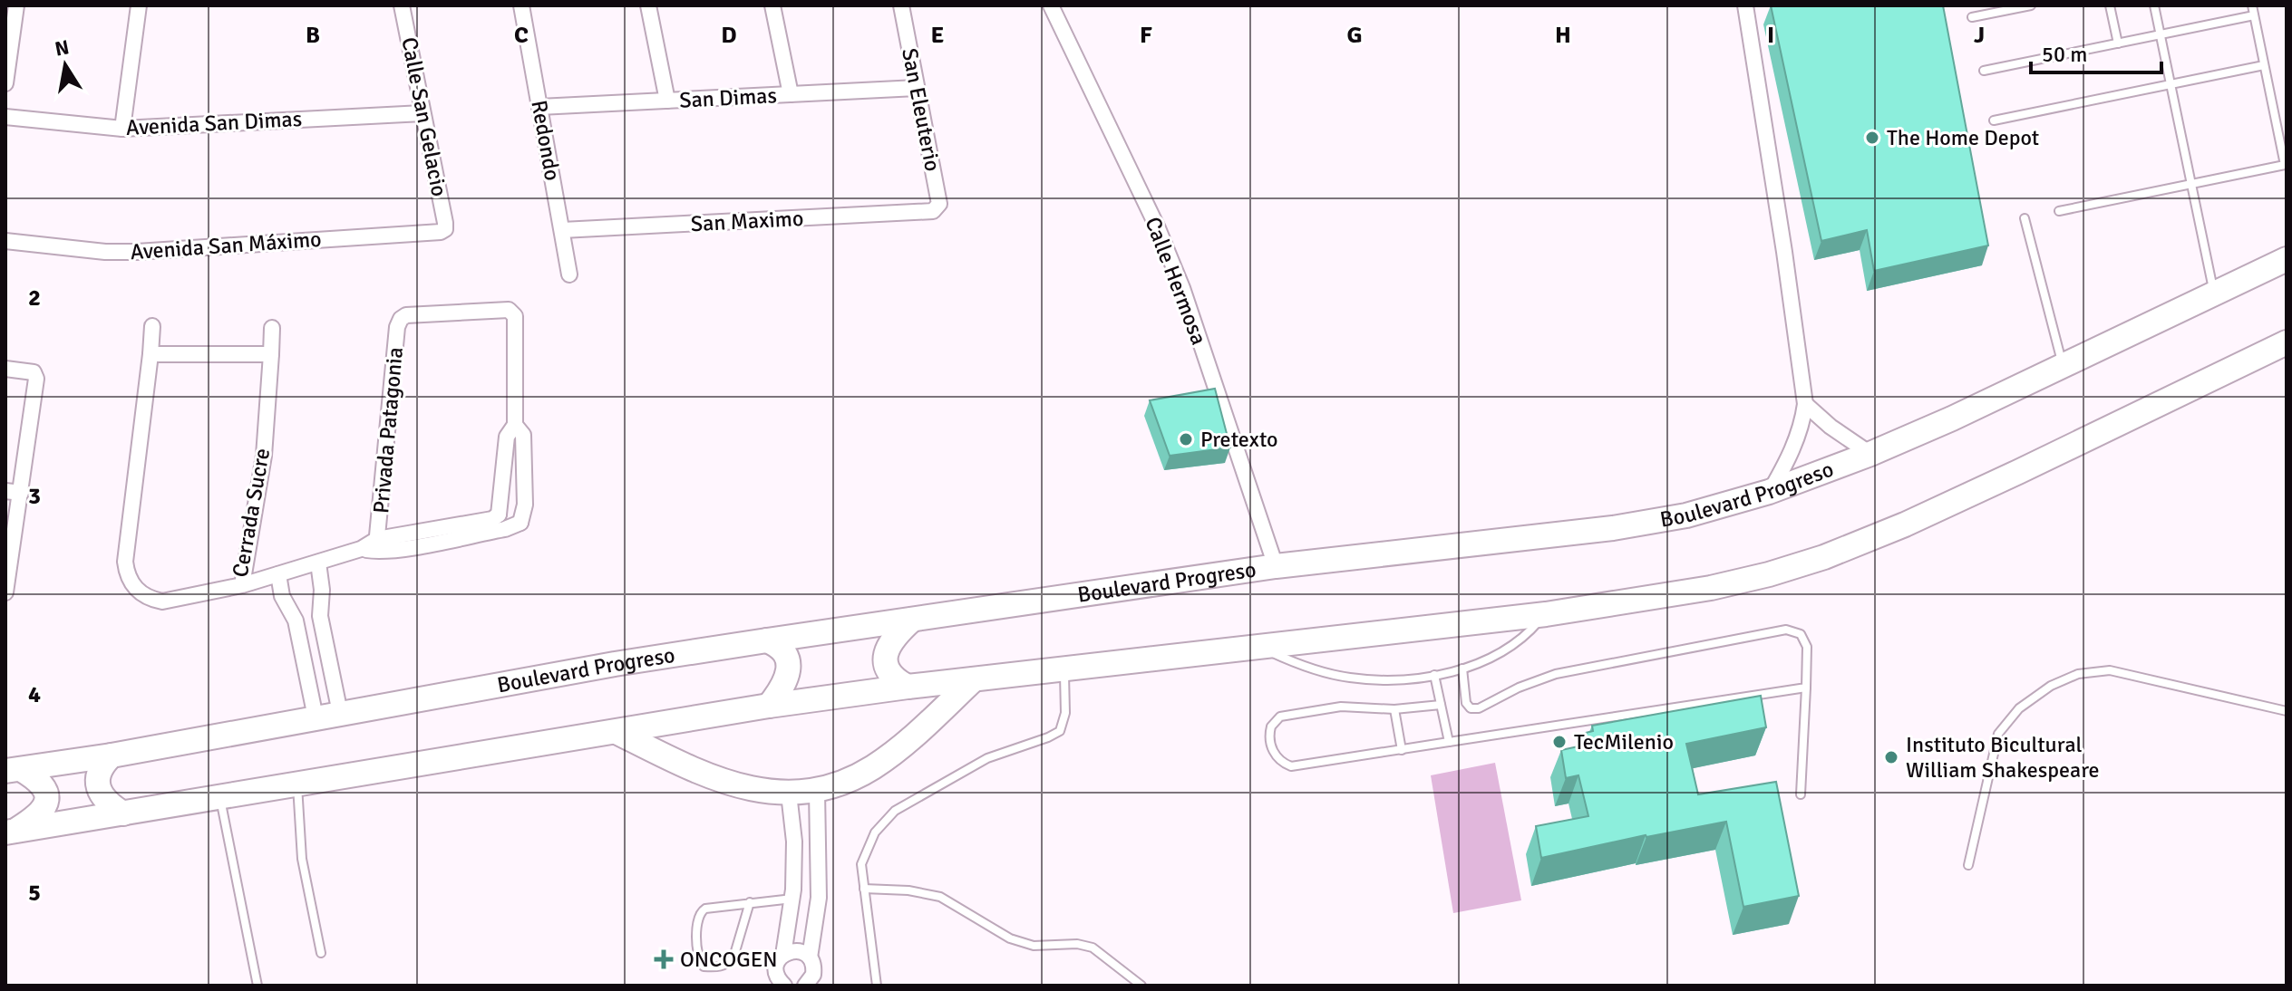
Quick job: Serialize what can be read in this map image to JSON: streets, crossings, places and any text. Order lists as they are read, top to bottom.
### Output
{
  "streets": {
    "main road": ["Boulevard Progreso"],
    "street": [
      "San Dimas",
      "San Eleuterio",
      "Calle San Gelacio",
      "Avenida San Dimas",
      "Redondo",
      "San Maximo",
      "Avenida San Máximo",
      "Calle Hermosa",
      "Privada Patagonia",
      "Cerrada Sucre"
    ]
  },
  "crossings": [
    ["San Dimas", "San Eleuterio"],
    ["San Dimas", "Redondo"],
    ["San Eleuterio", "San Maximo"],
    ["Calle San Gelacio", "Avenida San Dimas"],
    ["Calle San Gelacio", "Avenida San Máximo"],
    ["Redondo", "San Maximo"],
    ["Calle Hermosa", "Boulevard Progreso"]
  ],
  "places": {
    "other": [
      "The Home Depot",
      "Pretexto",
      "TecMilenio",
      "Instituto Bicultural William Shakespeare"
    ],
    "health": ["ONCOGEN"]
  },
  "scale_bar": "50 m",
  "north": "top",
  "grid": {
    "columns": [
      "B",
      "C",
      "D",
      "E",
      "F",
      "G",
      "H",
      "I",
      "J"
    ],
    "rows": [
      "2",
      "3",
      "4",
      "5"
    ]
  }
}
